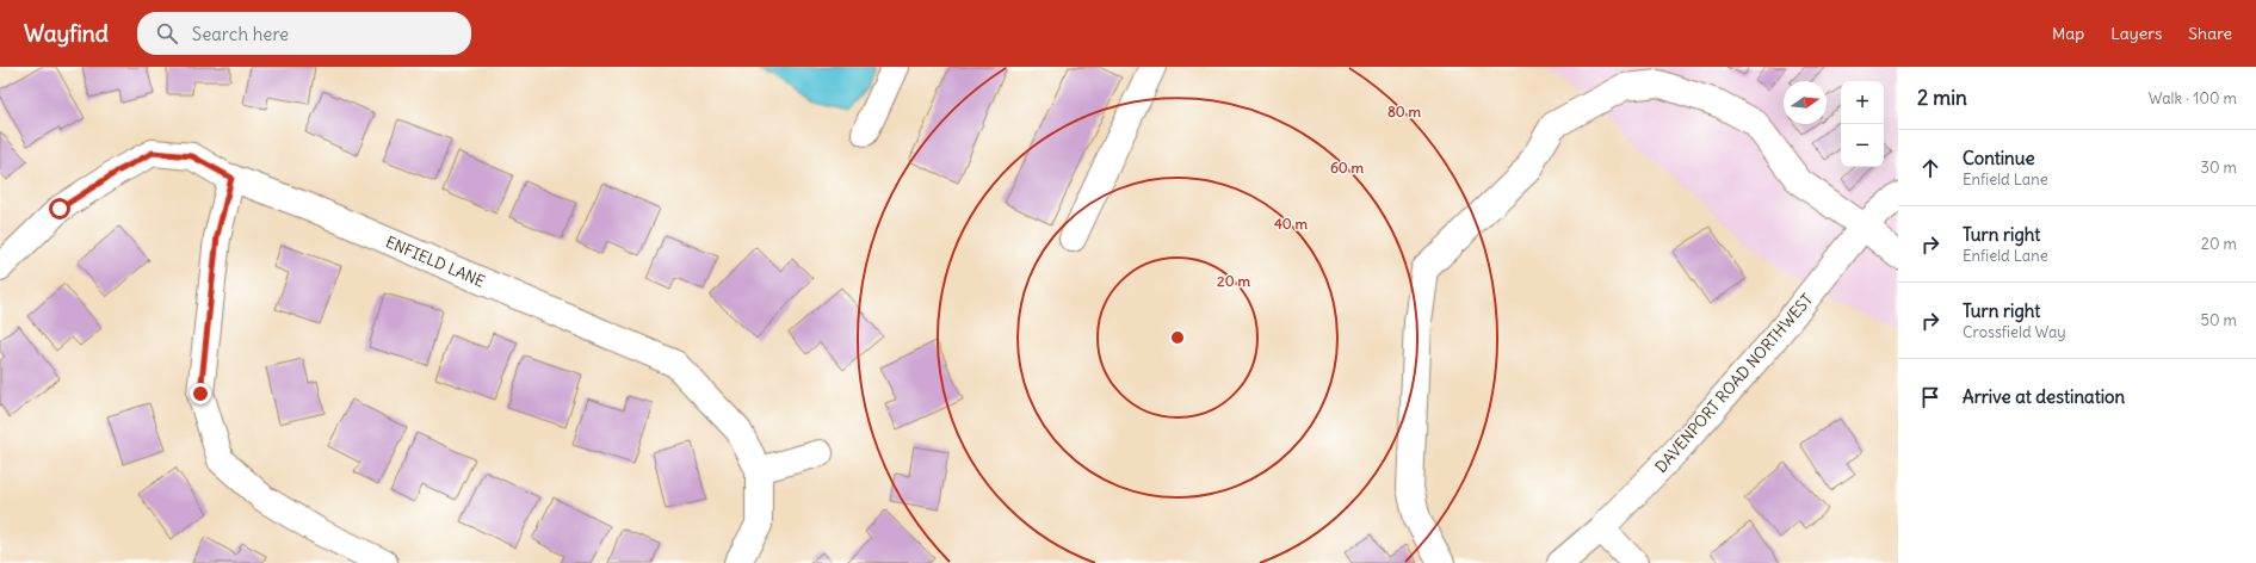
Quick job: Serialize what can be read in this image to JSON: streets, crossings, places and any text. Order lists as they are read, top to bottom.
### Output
{
  "streets": {
    "street": ["ENFIELD LANE", "DAVENPORT ROAD NORTHWEST"]
  },
  "north": "right",
  "page": {
    "header": "Wayfind",
    "search": "Search here",
    "nav": ["Map", "Layers", "Share"],
    "heading": ["2 min", "Walk · 100 m"],
    "map_buttons": ["+", "−"],
    "list": [
      ["Continue", "Enfield Lane", "30 m"],
      ["Turn right", "Enfield Lane", "20 m"],
      ["Turn right", "Crossfield Way", "50 m"],
      "Arrive at destination"
    ]
  },
  "rings": [
    "80 m",
    "60 m",
    "40 m",
    "20 m"
  ]
}
